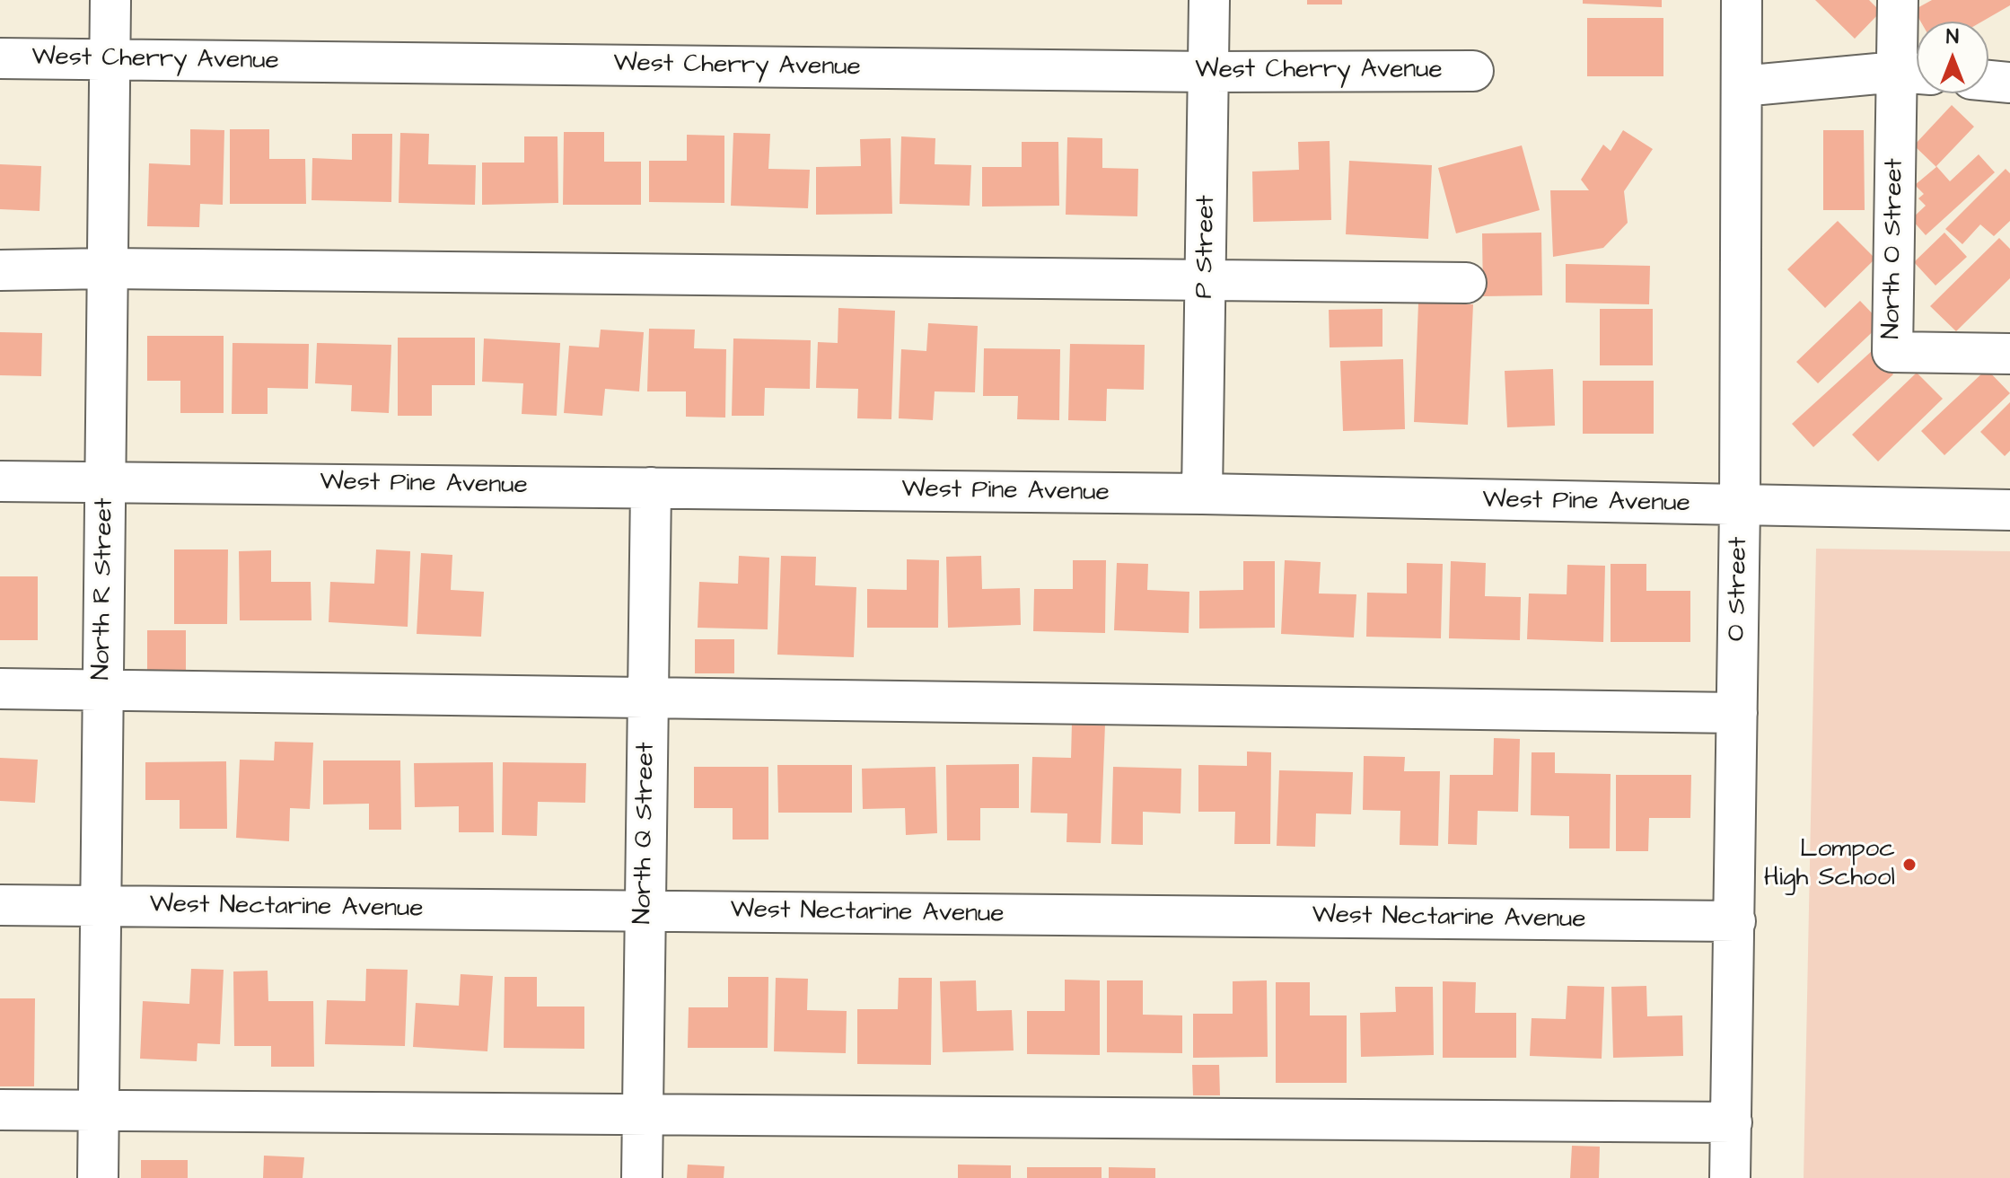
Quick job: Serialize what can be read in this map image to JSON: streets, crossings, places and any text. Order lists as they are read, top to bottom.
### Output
{
  "streets": {
    "street": [
      "West Cherry Avenue",
      "P Street",
      "North O Street",
      "West Pine Avenue",
      "North R Street",
      "O Street",
      "North Q Street",
      "West Nectarine Avenue"
    ]
  },
  "crossings": [
    ["West Cherry Avenue", "P Street"],
    ["West Cherry Avenue", "North R Street"],
    ["P Street", "West Pine Avenue"],
    ["West Pine Avenue", "North R Street"],
    ["West Pine Avenue", "O Street"],
    ["West Pine Avenue", "North Q Street"],
    ["North R Street", "West Nectarine Avenue"],
    ["O Street", "West Nectarine Avenue"],
    ["North Q Street", "West Nectarine Avenue"]
  ],
  "places": ["Lompoc High School"],
  "north": "top"
}
